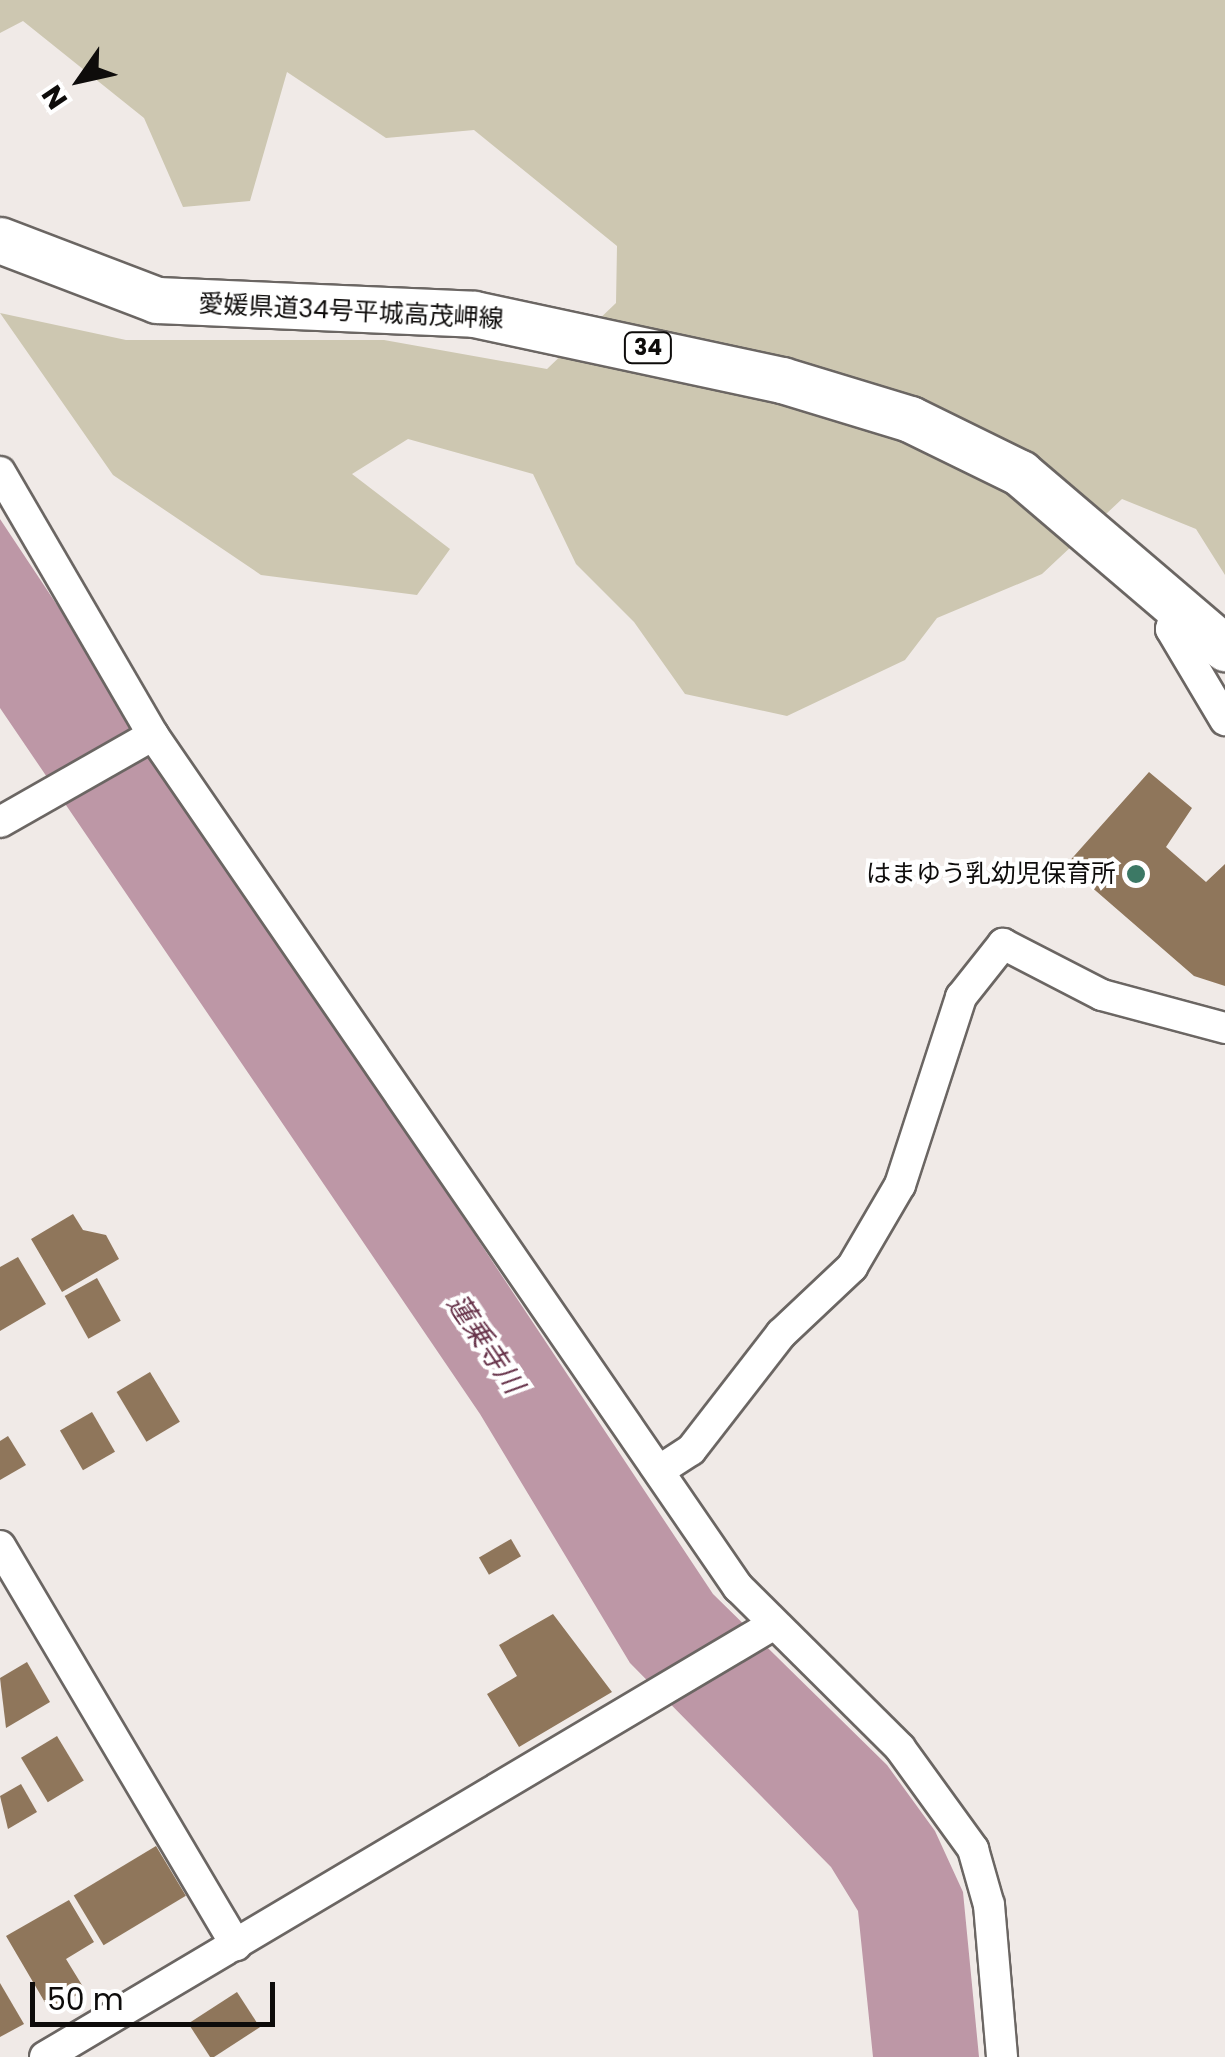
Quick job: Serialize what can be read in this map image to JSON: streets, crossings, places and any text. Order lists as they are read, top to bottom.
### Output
{
  "streets": {
    "main road": ["愛媛県道34号平城高茂岬線", "34"]
  },
  "water": ["蓮乗寺川"],
  "places": ["はまゆう乳幼児保育所"],
  "scale_bar": "50 m",
  "north": "bottom left"
}
